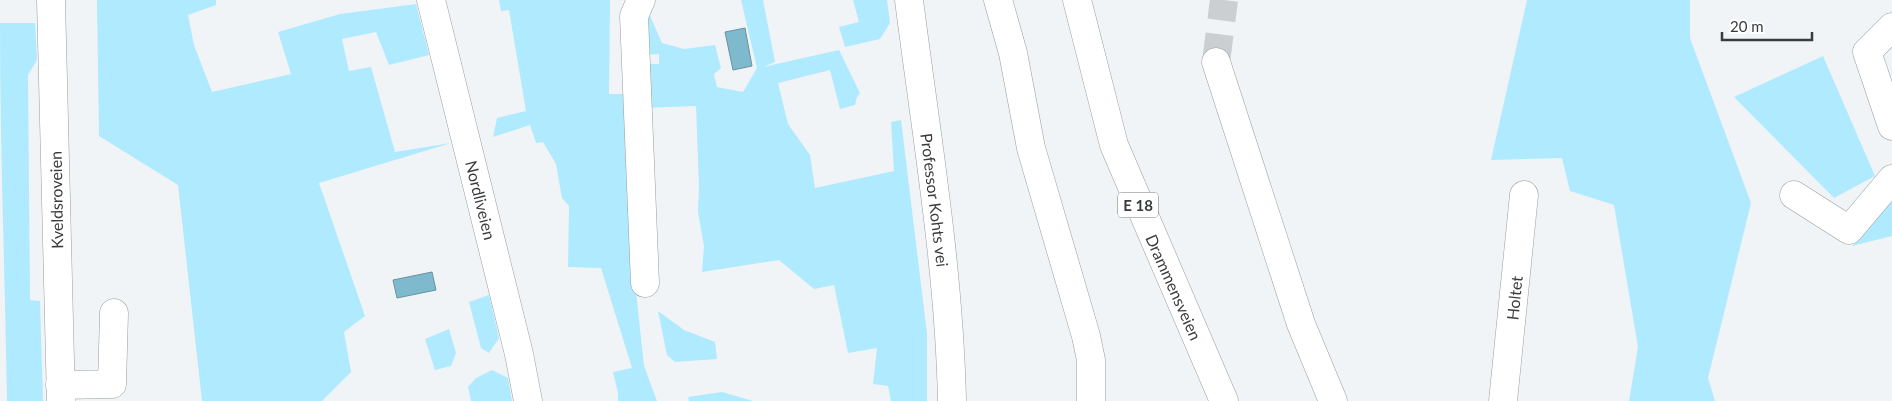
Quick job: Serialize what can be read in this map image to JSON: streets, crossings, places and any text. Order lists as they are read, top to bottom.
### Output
{
  "streets": {
    "main road": [
      "Kveldsroveien",
      "Nordliveien",
      "Professor Kohts vei",
      "E 18",
      "Drammensveien",
      "Holtet"
    ]
  },
  "scale_bar": "20 m"
}
